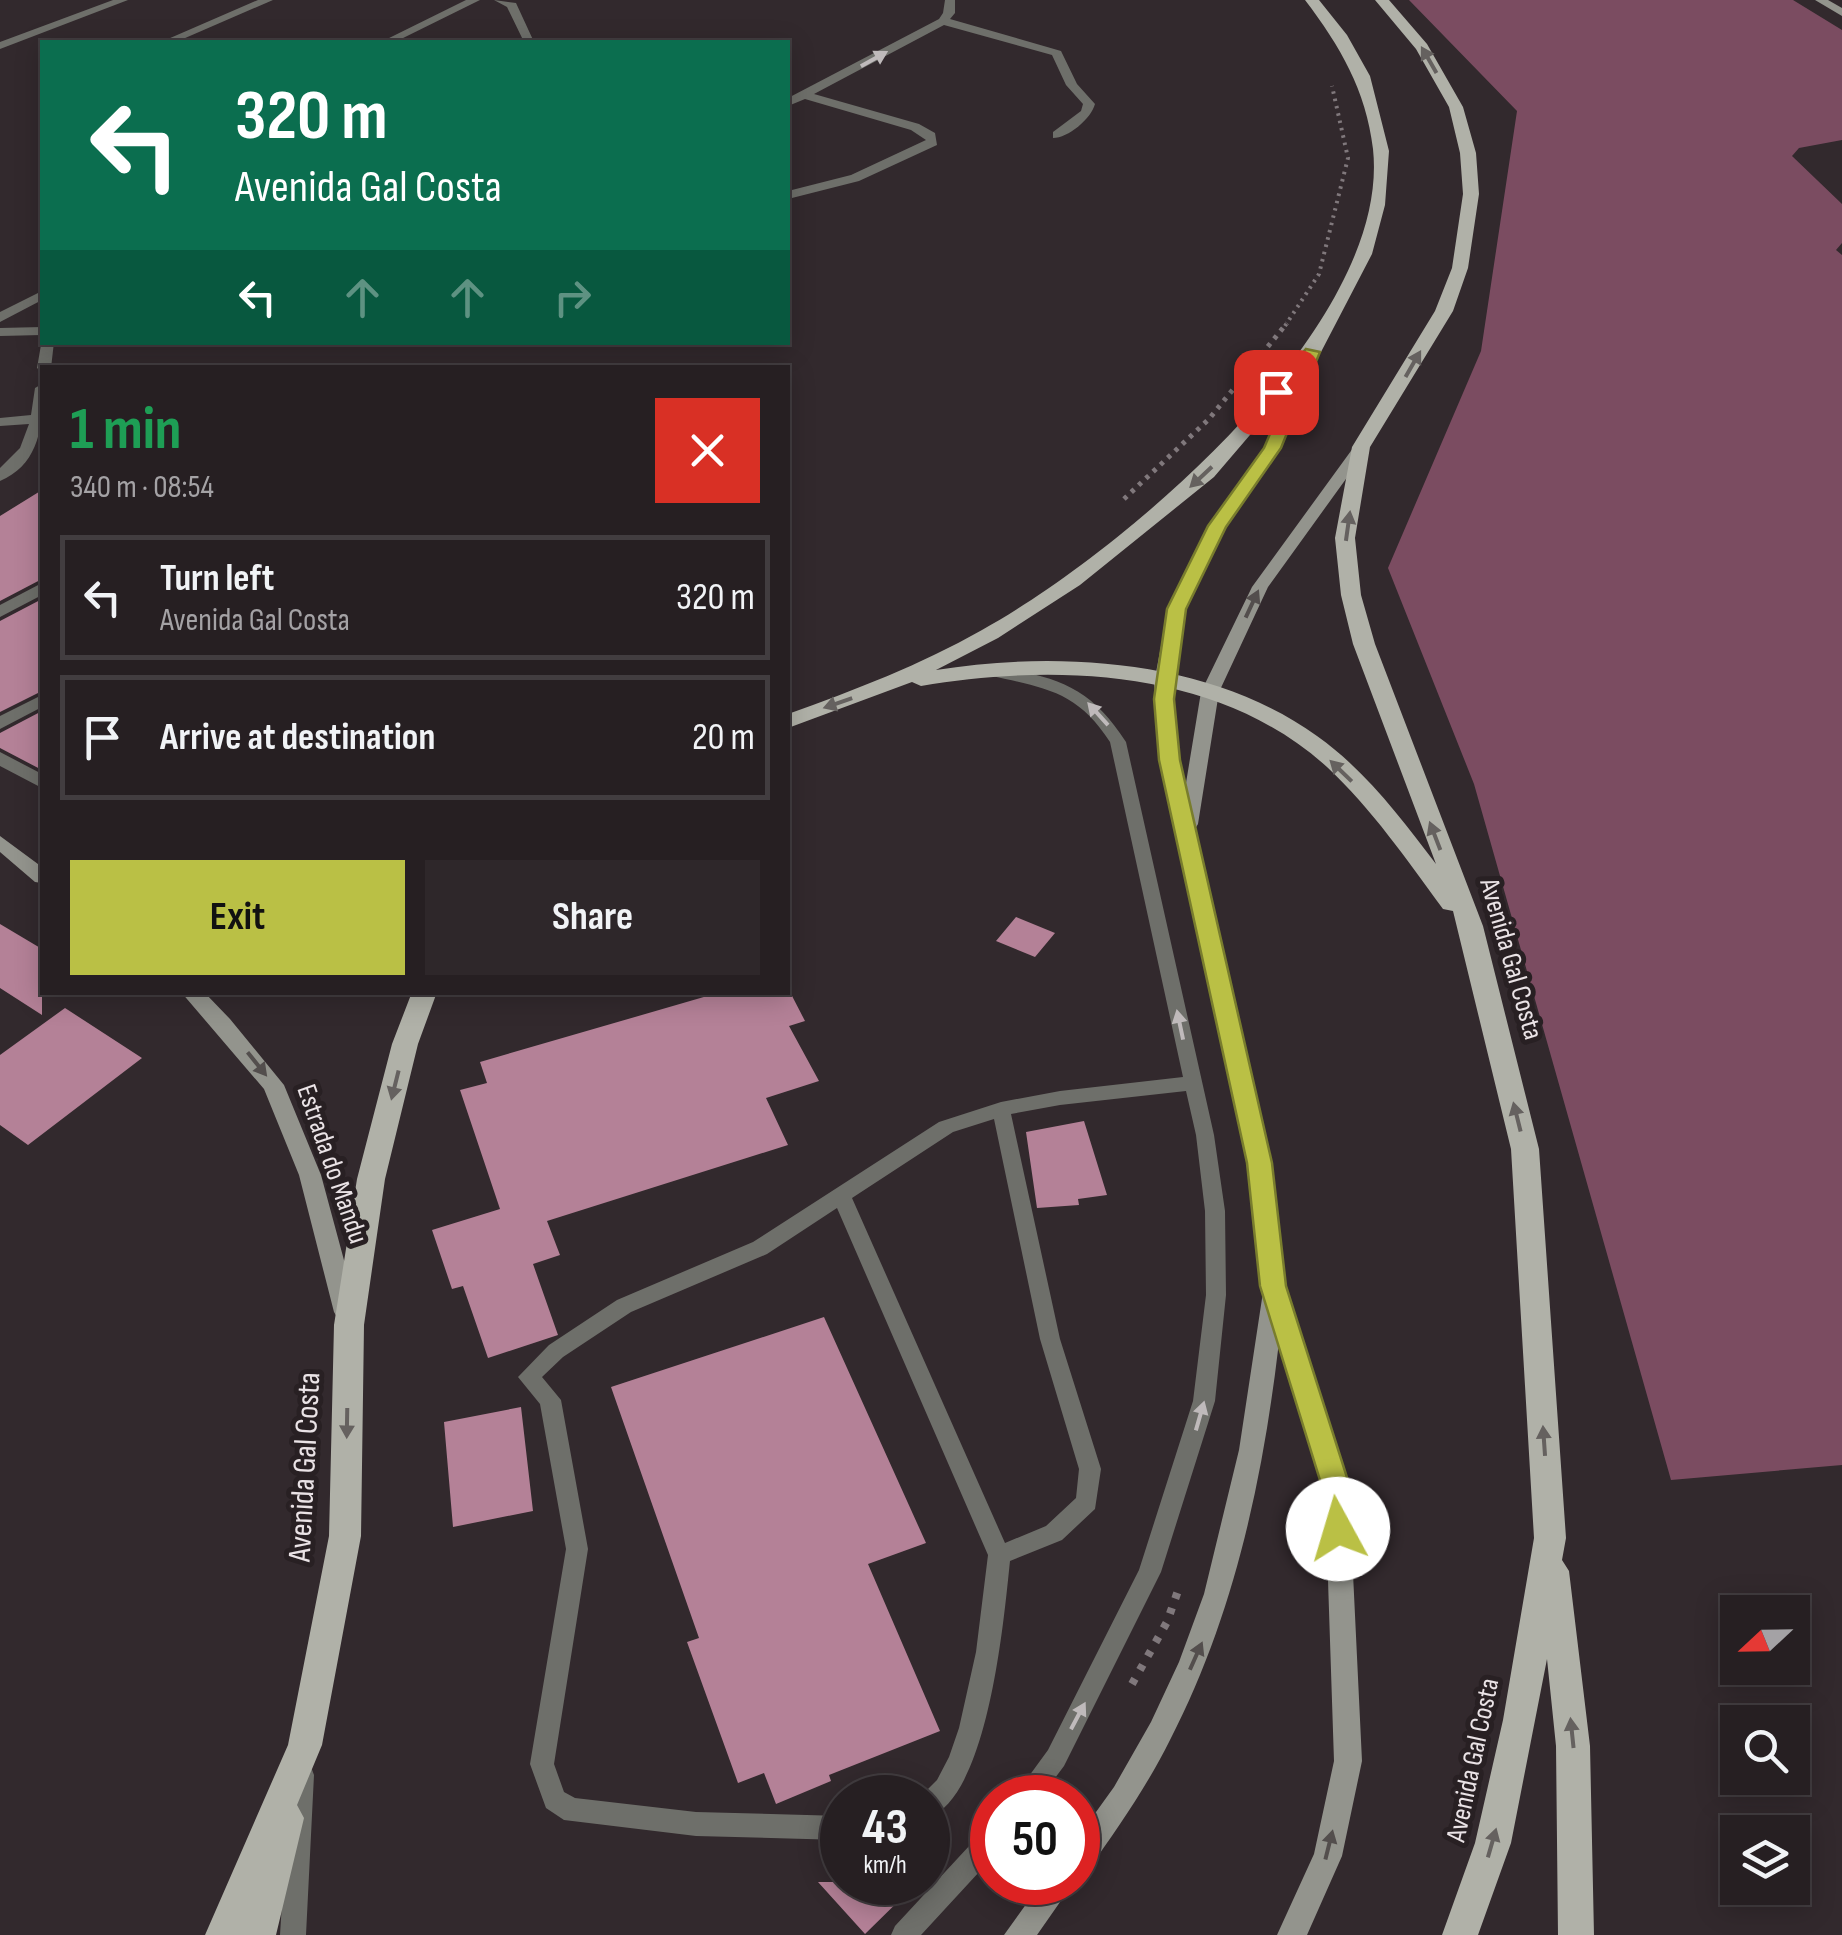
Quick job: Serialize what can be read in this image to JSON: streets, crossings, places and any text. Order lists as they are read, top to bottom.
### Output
{
  "streets": {
    "main road": ["Avenida Gal Costa", "Estrada do Mandu"]
  },
  "crossings": [
    ["Avenida Gal Costa", "Estrada do Mandu"]
  ],
  "one_way": ["Estrada do Mandu"],
  "north": "left",
  "page": {
    "turn": ["320 m", "Avenida Gal Costa"],
    "heading": ["1 min", "340 m · 08:54"],
    "list": [
      {
        "name": "Turn left",
        "note": "Avenida Gal Costa",
        "value": "320 m"
      },
      {
        "name": "Arrive at destination",
        "value": "20 m"
      }
    ],
    "buttons": ["Exit", "Share"],
    "speed": "43 km/h",
    "limit": "50"
  }
}
